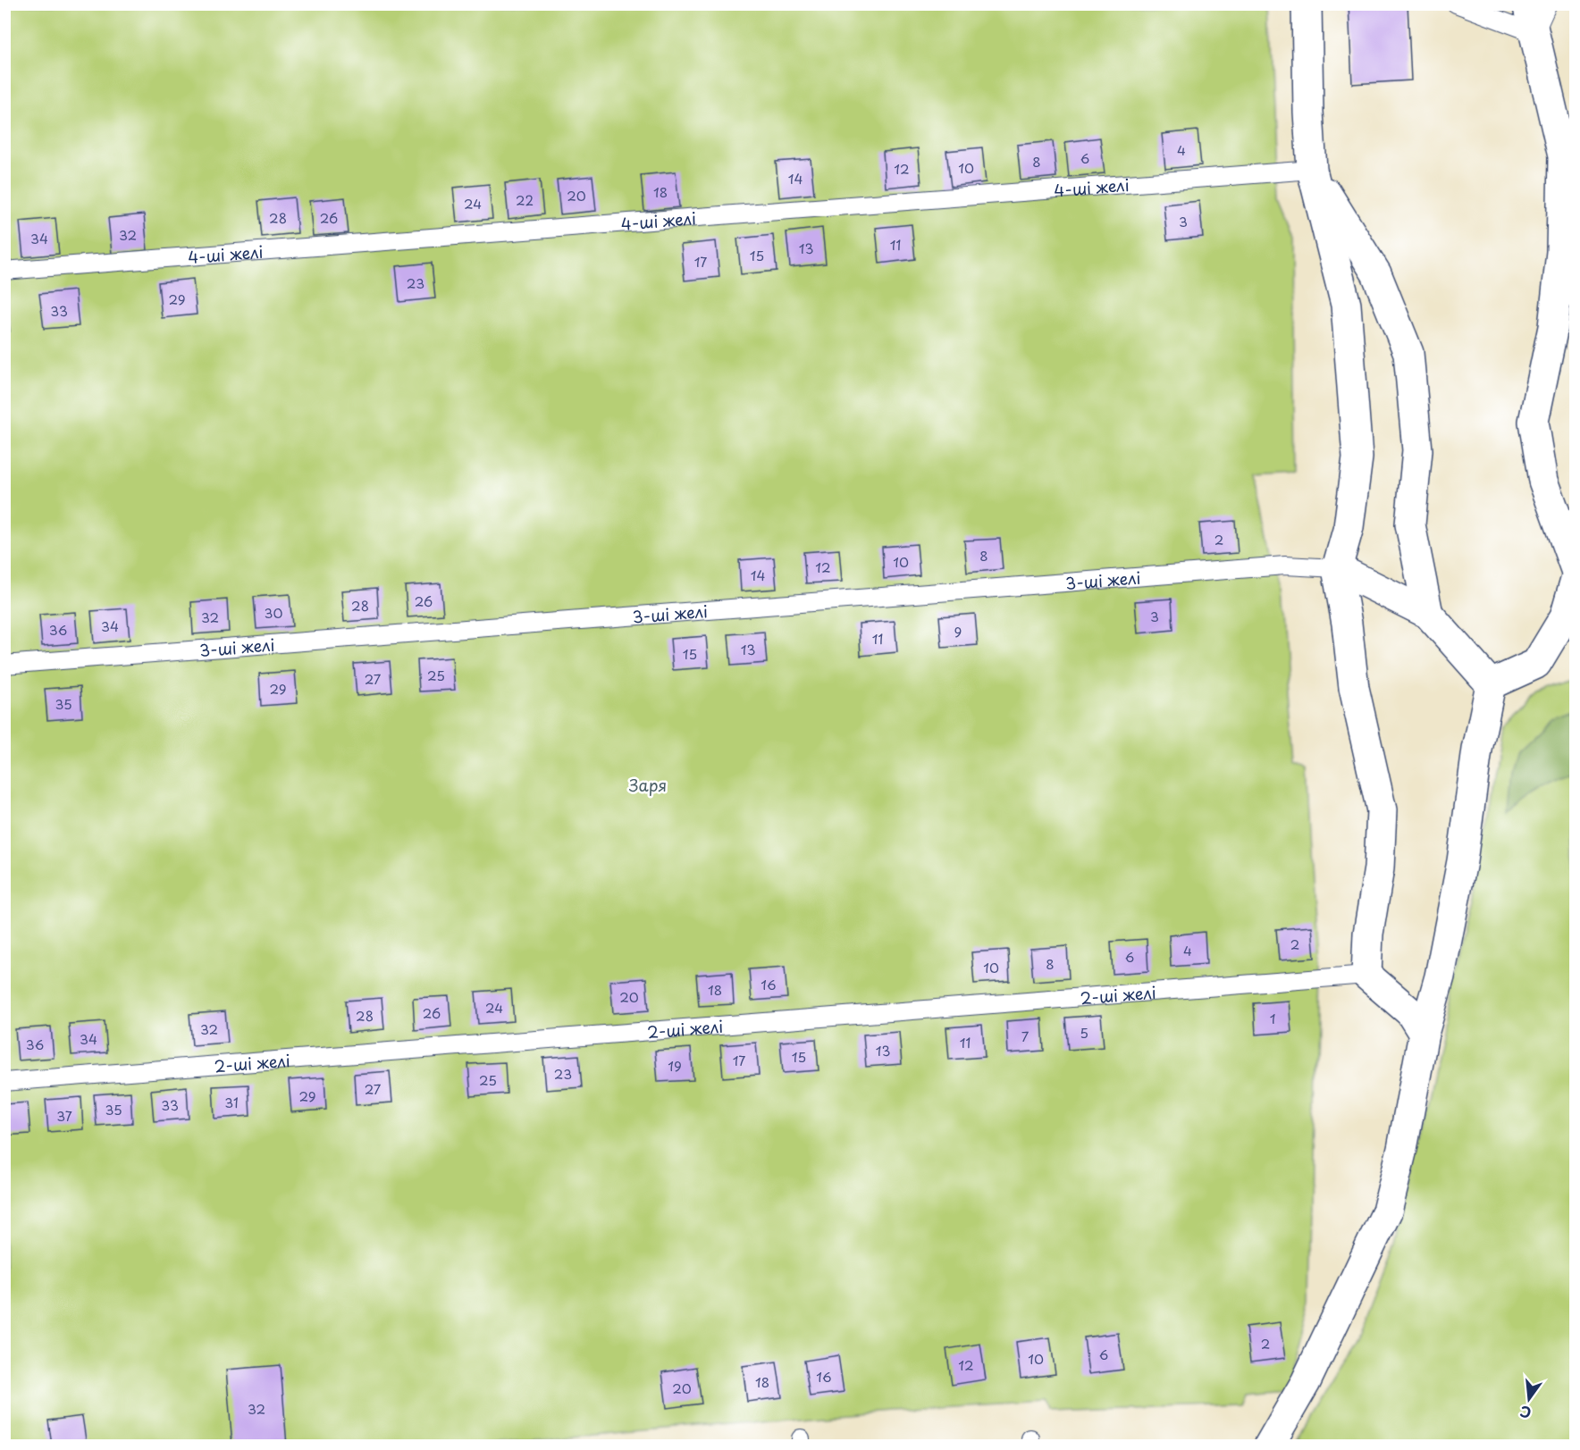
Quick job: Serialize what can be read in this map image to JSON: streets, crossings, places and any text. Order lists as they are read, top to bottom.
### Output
{
  "streets": {
    "lane": ["4-ші желі", "3-ші желі", "2-ші желі"]
  },
  "parks": ["Заря"],
  "house_numbers": [
    "4",
    "6",
    "8",
    "10",
    "12",
    "14",
    "18",
    "20",
    "22",
    "24",
    "28",
    "26",
    "3",
    "32",
    "34",
    "11",
    "13",
    "15",
    "17",
    "23",
    "29",
    "33",
    "2",
    "8",
    "10",
    "12",
    "14",
    "26",
    "28",
    "30",
    "3",
    "32",
    "34",
    "36",
    "9",
    "11",
    "13",
    "15",
    "25",
    "27",
    "29",
    "35",
    "2",
    "4",
    "6",
    "8",
    "10",
    "16",
    "18",
    "20",
    "24",
    "26",
    "28",
    "1",
    "32",
    "5",
    "7",
    "34",
    "11",
    "36",
    "13",
    "15",
    "17",
    "19",
    "23",
    "25",
    "27",
    "29",
    "31",
    "33",
    "35",
    "37",
    "2",
    "6",
    "10",
    "12",
    "16",
    "18",
    "20",
    "32"
  ],
  "north": "bottom"
}
